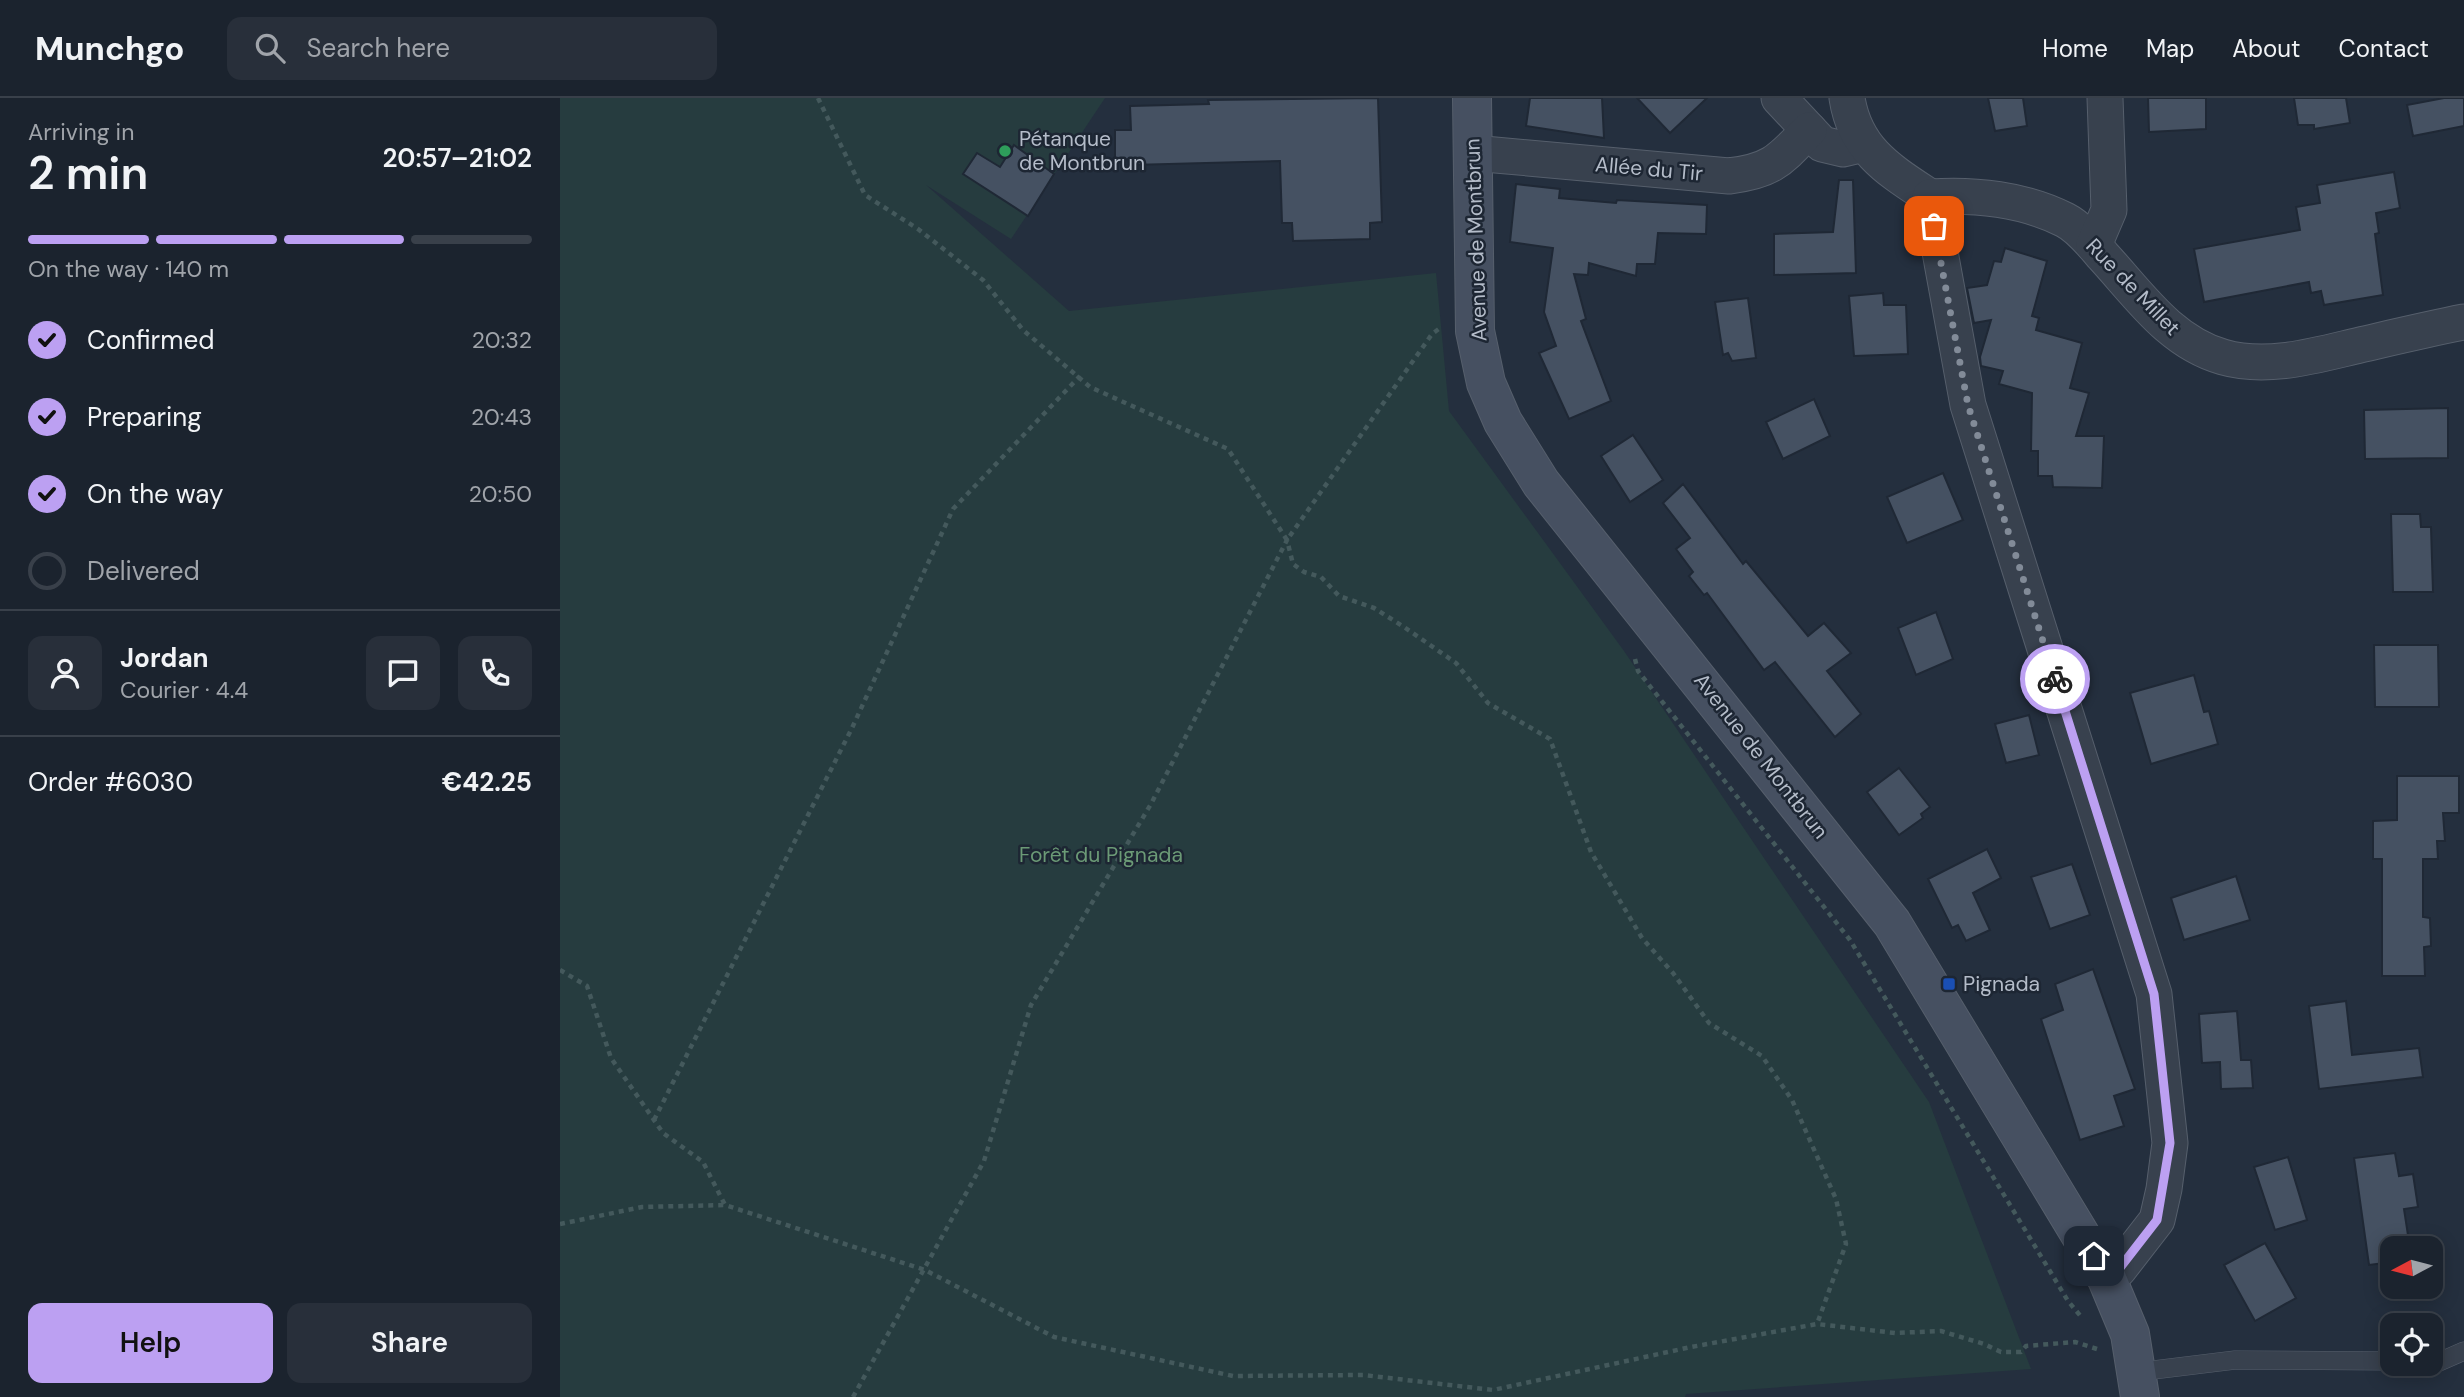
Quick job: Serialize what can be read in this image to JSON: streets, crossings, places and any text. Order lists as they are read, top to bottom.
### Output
{
  "streets": {
    "street": ["Allée du Tir", "Avenue de Montbrun", "Rue de Millet"]
  },
  "crossings": [
    ["Allée du Tir", "Avenue de Montbrun"]
  ],
  "parks": ["Forêt du Pignada"],
  "places": {
    "other": ["Pétanque de Montbrun"],
    "transit": ["Pignada"]
  },
  "north": "left",
  "page": {
    "header": "Munchgo",
    "search": "Search here",
    "nav": [
      "Home",
      "Map",
      "About",
      "Contact"
    ],
    "heading": ["2 min", "Arriving in", "20:57–21:02"],
    "panel": [
      "Jordan",
      "Courier · 4.4",
      "Order #6030",
      "€42.25"
    ],
    "bar": "On the way · 140 m",
    "list": [
      ["Confirmed", "20:32"],
      ["Preparing", "20:43"],
      ["On the way", "20:50"],
      "Delivered"
    ],
    "buttons": ["Help", "Share"]
  }
}
